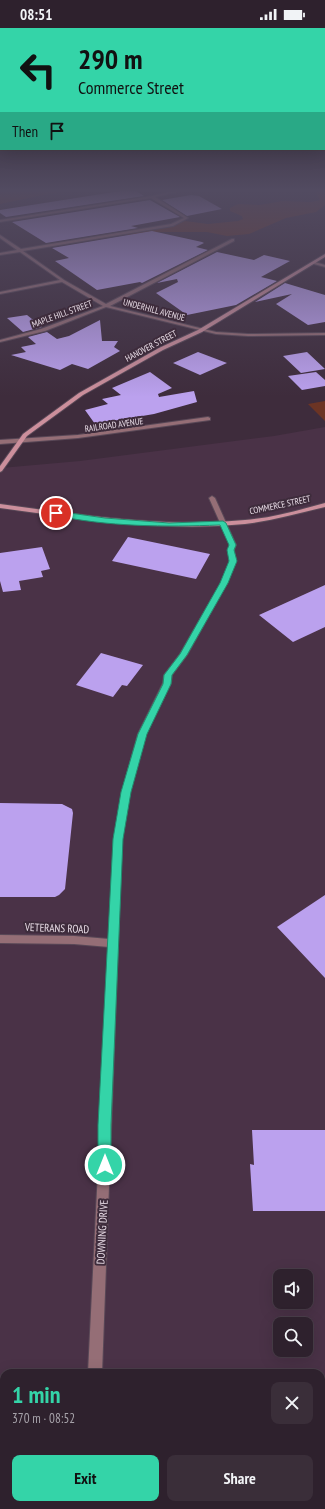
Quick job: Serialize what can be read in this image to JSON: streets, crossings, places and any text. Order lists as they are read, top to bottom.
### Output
{
  "streets": {
    "street": [
      "UNDERHILL AVENUE",
      "MAPLE HILL STREET",
      "HANOVER STREET",
      "RAILROAD AVENUE",
      "COMMERCE STREET",
      "VETERANS ROAD",
      "DOWNING DRIVE"
    ]
  },
  "crossings": [
    ["UNDERHILL AVENUE", "MAPLE HILL STREET"],
    ["UNDERHILL AVENUE", "HANOVER STREET"],
    ["HANOVER STREET", "RAILROAD AVENUE"],
    ["COMMERCE STREET", "DOWNING DRIVE"],
    ["VETERANS ROAD", "DOWNING DRIVE"]
  ],
  "page": {
    "status": "08:51",
    "turn": ["290 m", "Commerce Street"],
    "then": "Then",
    "heading": ["1 min", "370 m · 08:52"],
    "buttons": ["Exit", "Share"]
  }
}
